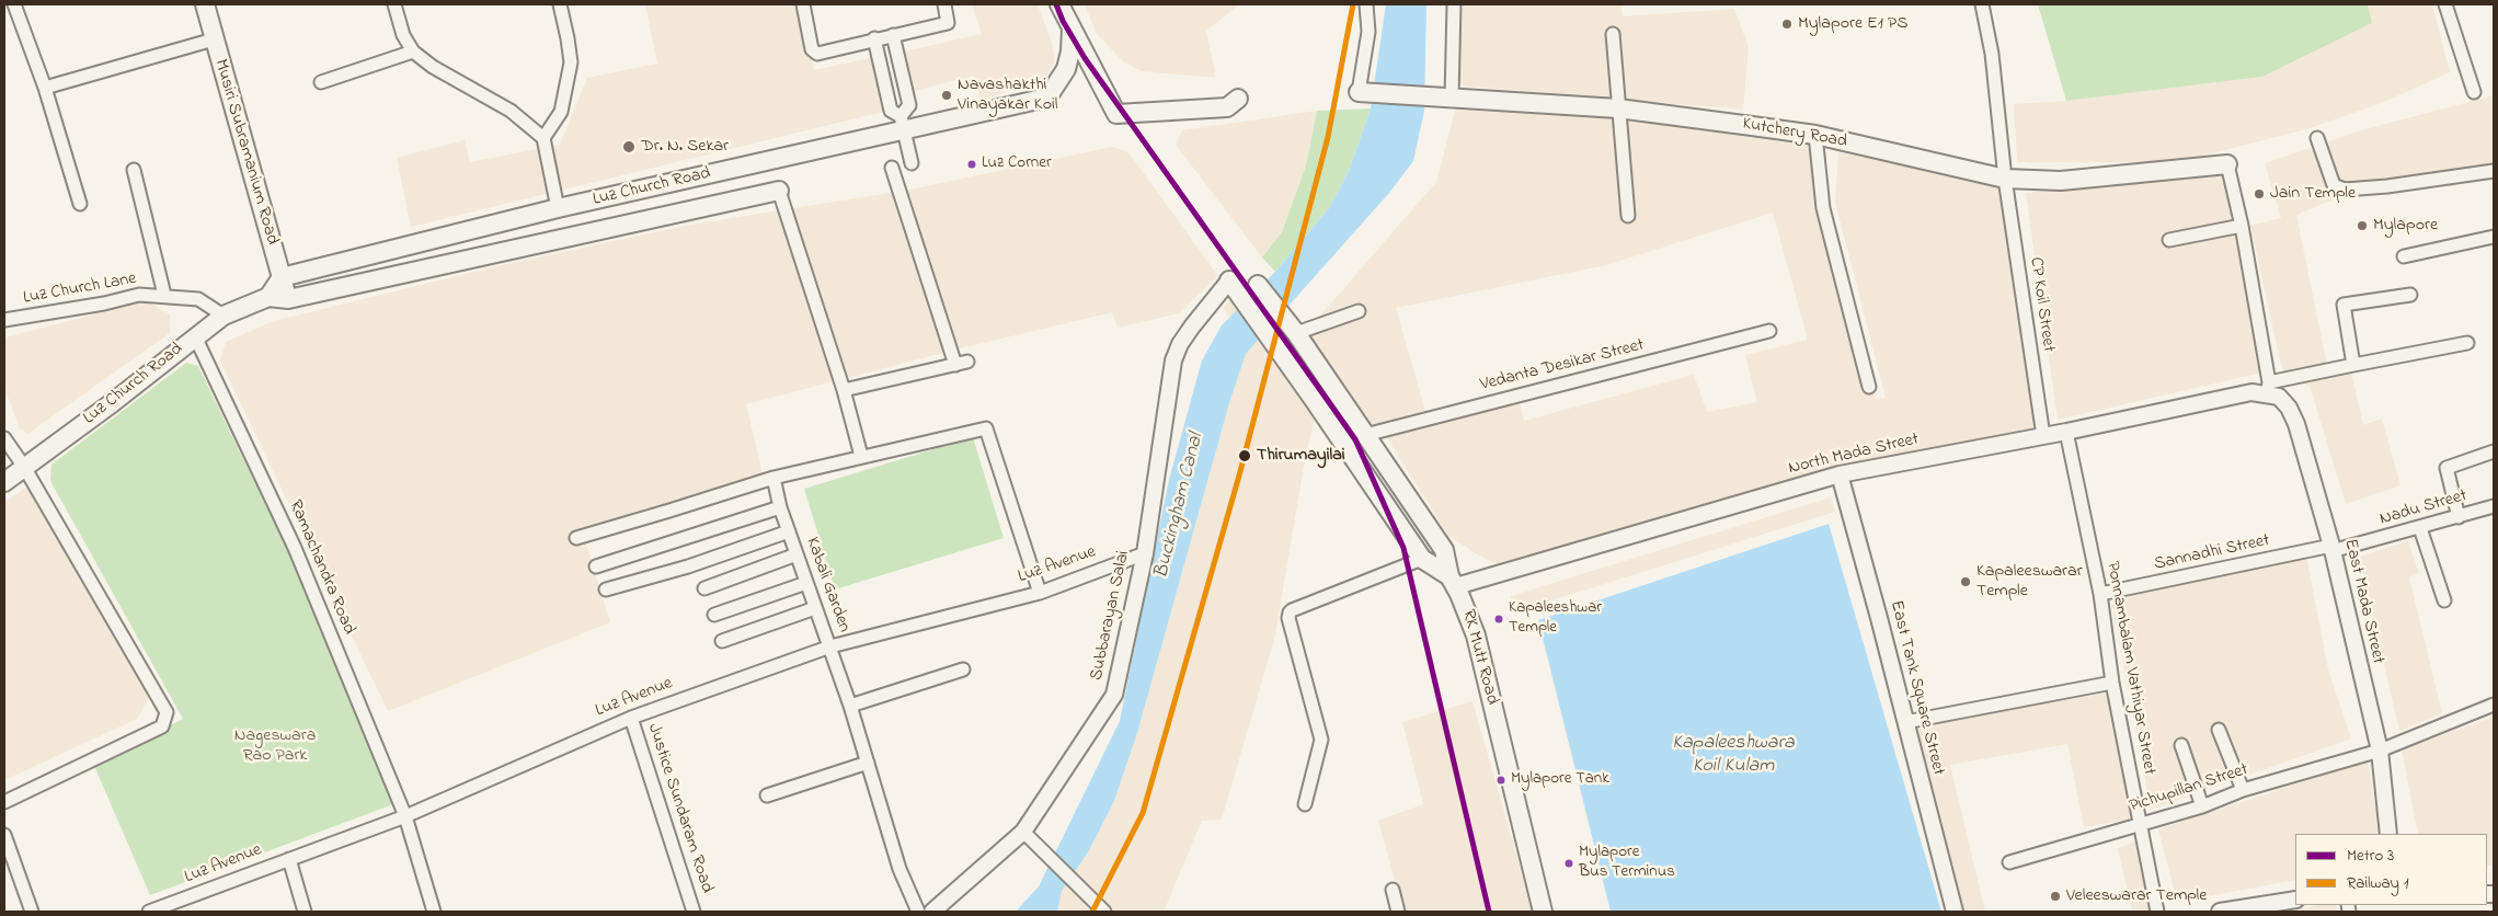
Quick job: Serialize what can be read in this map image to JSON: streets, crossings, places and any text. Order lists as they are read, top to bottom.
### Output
{
  "streets": {
    "main road": [
      "Kutchery Road",
      "Musiri Subramanium Road",
      "Luz Church Road",
      "RK Mutt Road"
    ],
    "street": [
      "Luz Church Lane",
      "CP Koil Street",
      "Vedanta Desikar Street",
      "North Mada Street",
      "Nadu Street",
      "Sannadhi Street",
      "Luz Avenue",
      "Ramachandra Road",
      "Kabali Garden",
      "East Mada Street",
      "Subbarayan Salai",
      "Ponnambalam Vathiyar Street",
      "East Tank Square Street",
      "Pichupillan Street",
      "Justice Sundaram Road"
    ]
  },
  "crossings": [
    ["Kutchery Road", "CP Koil Street"],
    ["Musiri Subramanium Road", "Luz Church Road"],
    ["Luz Church Road", "Luz Church Lane"],
    ["Luz Church Road", "Ramachandra Road"],
    ["CP Koil Street", "North Mada Street"],
    ["Vedanta Desikar Street", "RK Mutt Road"],
    ["North Mada Street", "East Mada Street"],
    ["North Mada Street", "RK Mutt Road"],
    ["North Mada Street", "Ponnambalam Vathiyar Street"],
    ["North Mada Street", "East Tank Square Street"],
    ["Nadu Street", "Sannadhi Street"],
    ["Nadu Street", "East Mada Street"],
    ["Sannadhi Street", "East Mada Street"],
    ["Sannadhi Street", "Ponnambalam Vathiyar Street"],
    ["Luz Avenue", "Ramachandra Road"],
    ["Luz Avenue", "Kabali Garden"],
    ["Luz Avenue", "Subbarayan Salai"],
    ["Luz Avenue", "Justice Sundaram Road"],
    ["East Mada Street", "Pichupillan Street"],
    ["Ponnambalam Vathiyar Street", "Pichupillan Street"]
  ],
  "water": ["Buckingham Canal", "Kapaleeshwara Koil Kulam"],
  "parks": ["Nageswara Rao Park"],
  "places": [
    "Mylapore E1 PS",
    "Navashakthi Vinayakar Koil",
    "Dr. N. Sekar",
    "Luz Corner",
    "Jain Temple",
    "Mylapore",
    "Thirumayilai",
    "Kapaleeswarar Temple",
    "Kapaleeshwar Temple",
    "Mylapore Tank",
    "Mylapore Bus Terminus",
    "Veleeswarar Temple"
  ],
  "lines": ["metro line 3", "rail line 1"],
  "legend": ["Metro 3", "Railway 1"]
}
